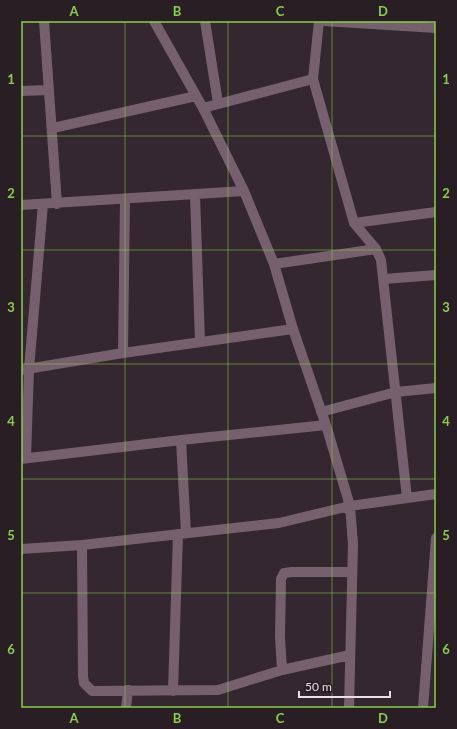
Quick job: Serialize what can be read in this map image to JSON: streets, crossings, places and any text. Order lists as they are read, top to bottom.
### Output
{
  "scale_bar": "50 m",
  "grid": {
    "columns": [
      "A",
      "B",
      "C",
      "D"
    ],
    "rows": [
      "1",
      "2",
      "3",
      "4",
      "5",
      "6"
    ]
  }
}
